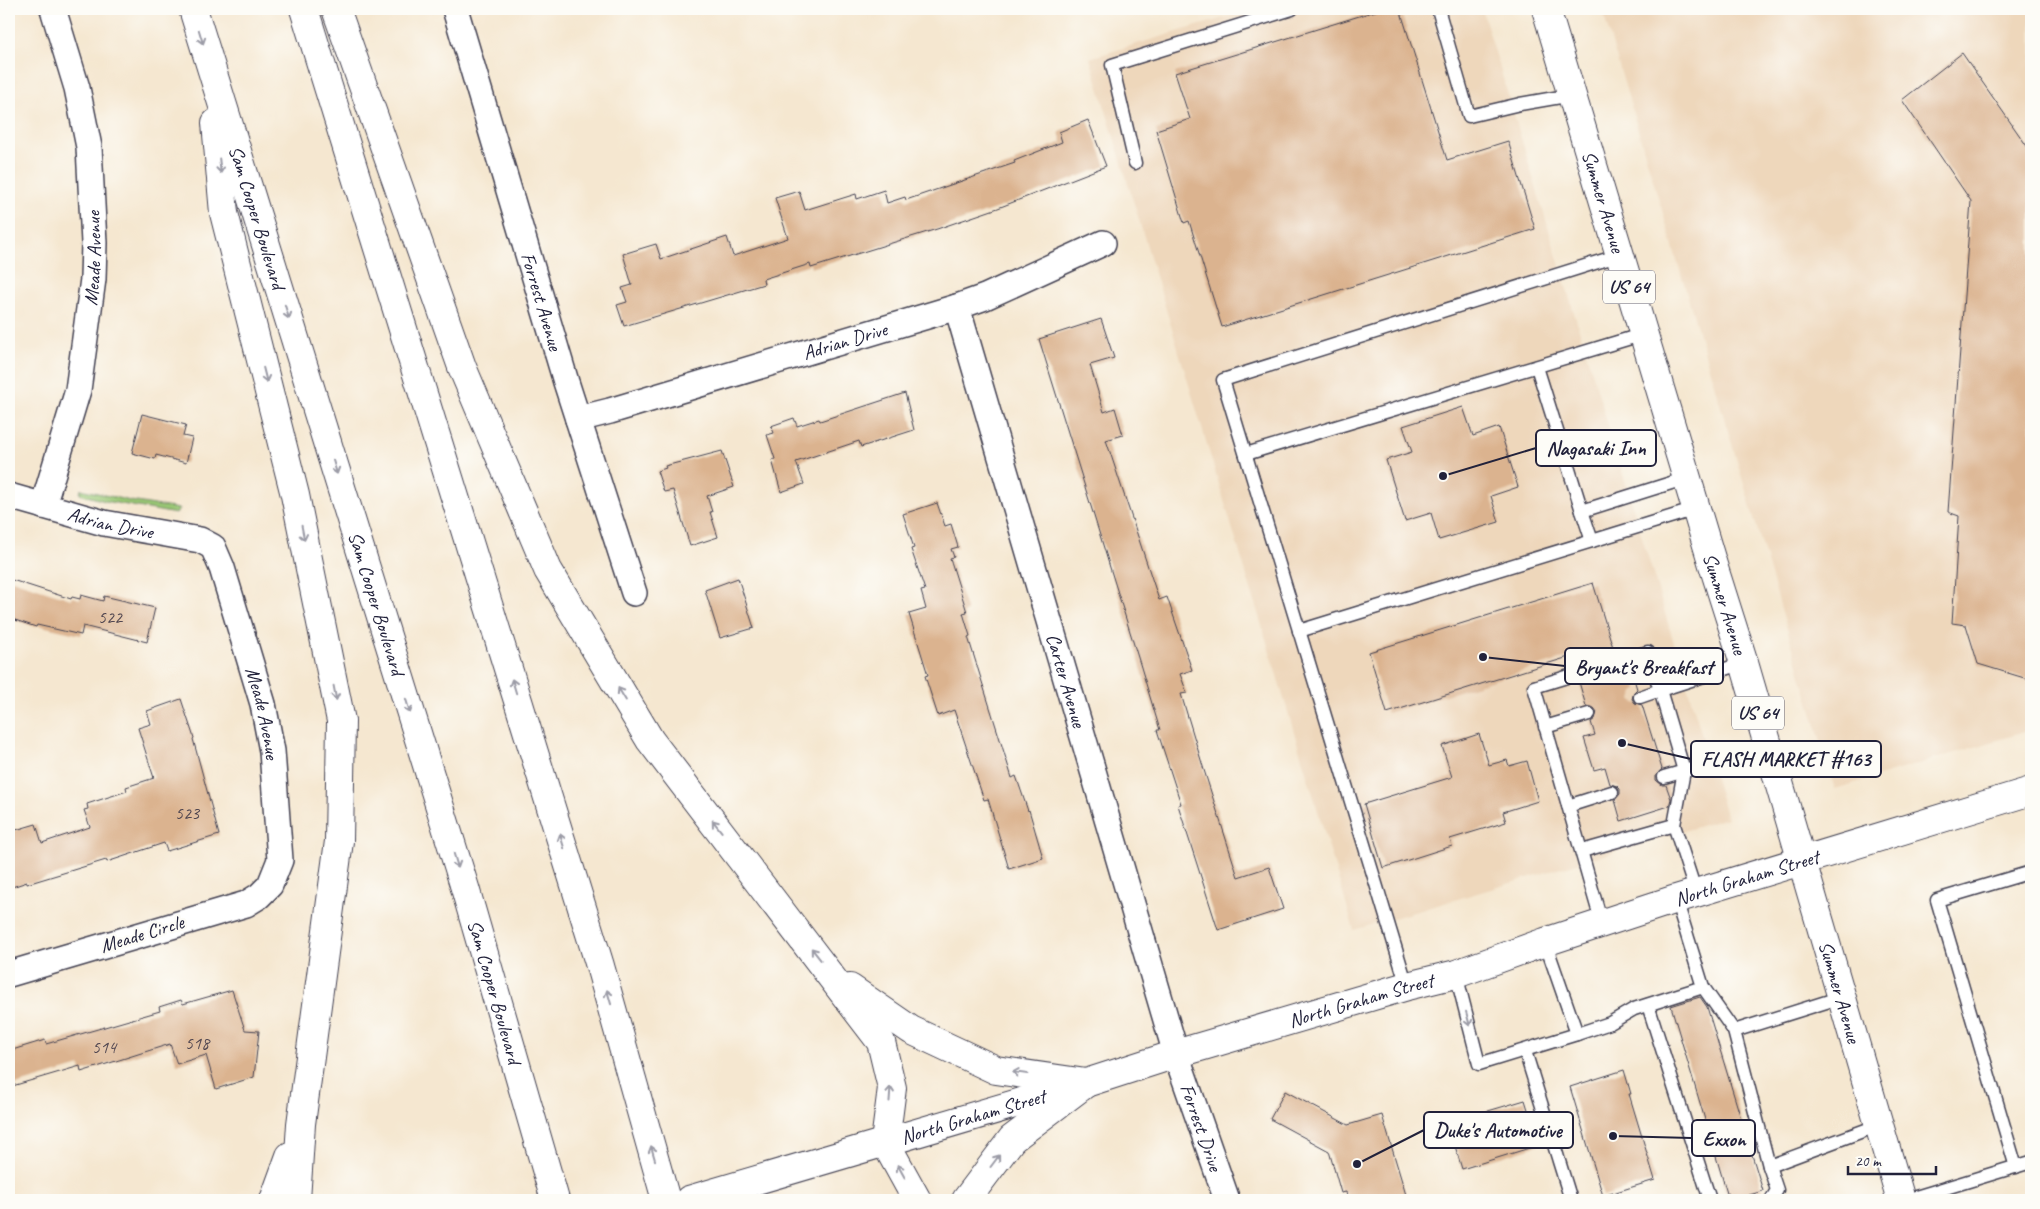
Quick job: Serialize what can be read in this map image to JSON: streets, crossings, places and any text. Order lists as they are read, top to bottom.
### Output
{
  "streets": {
    "main road": [
      "Summer Avenue",
      "Sam Cooper Boulevard",
      "US 64",
      "North Graham Street"
    ],
    "street": [
      "Meade Avenue",
      "Forrest Avenue",
      "Adrian Drive",
      "Carter Avenue",
      "Meade Circle",
      "Forrest Drive"
    ]
  },
  "crossings": [
    ["Summer Avenue", "North Graham Street"],
    ["Meade Avenue", "Adrian Drive"],
    ["Meade Avenue", "Meade Circle"],
    ["Forrest Avenue", "Adrian Drive"],
    ["Adrian Drive", "Carter Avenue"],
    ["Carter Avenue", "North Graham Street"],
    ["Carter Avenue", "Forrest Drive"],
    ["North Graham Street", "Forrest Drive"]
  ],
  "places": [
    "Nagasaki Inn",
    "Bryant's Breakfast",
    "FLASH MARKET #163",
    "Exxon",
    "Duke's Automotive"
  ],
  "house_numbers": [
    "522",
    "523",
    "518",
    "514"
  ],
  "scale_bar": "20 m"
}
